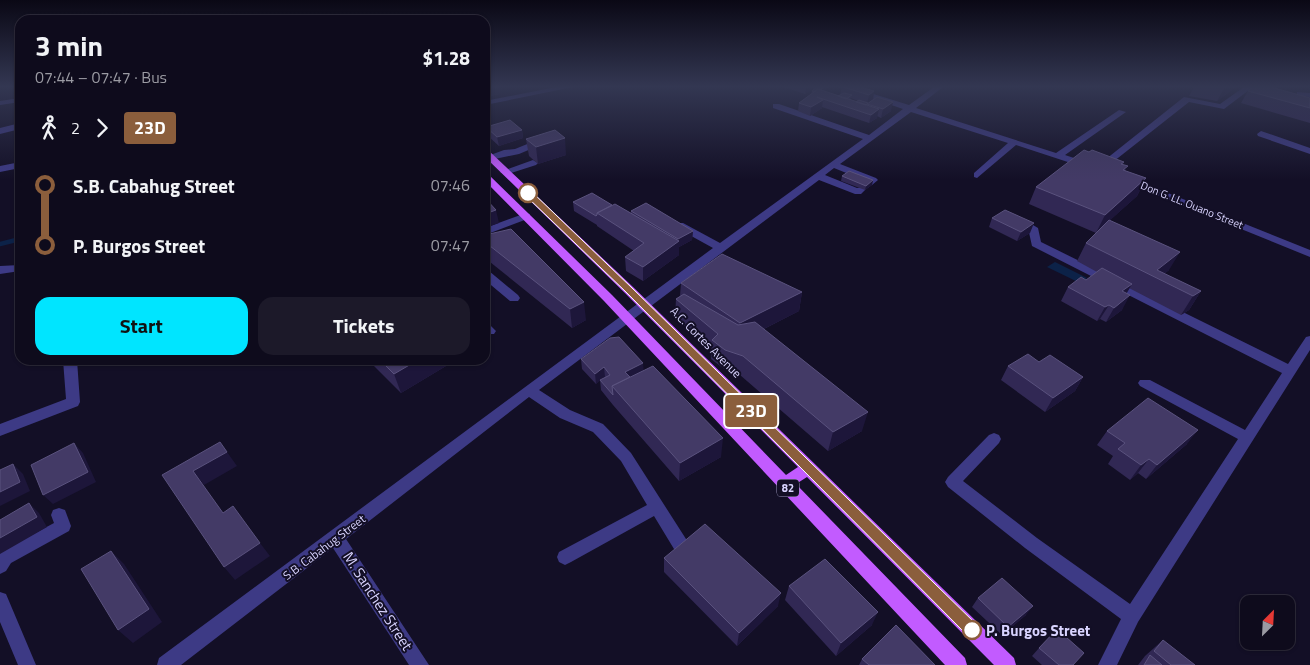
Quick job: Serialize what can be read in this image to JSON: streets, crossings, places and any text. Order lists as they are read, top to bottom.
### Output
{
  "streets": {
    "main road": ["A.C. Cortes Avenue", "82"],
    "street": ["Don G. LL. Ouano Street", "S.B. Cabahug Street", "M. Sanchez Street"]
  },
  "crossings": [
    ["A.C. Cortes Avenue", "S.B. Cabahug Street"],
    ["82", "S.B. Cabahug Street"],
    ["S.B. Cabahug Street", "M. Sanchez Street"]
  ],
  "places": ["P. Burgos Street"],
  "lines": ["bus line 23D"],
  "north": "top right",
  "page": {
    "on_map": "23D",
    "heading": ["3 min", "07:44 – 07:47 · Bus", "$1.28"],
    "legs": ["2", "23D"],
    "list": [
      {
        "name": "S.B. Cabahug Street",
        "value": "07:46"
      },
      {
        "name": "P. Burgos Street",
        "value": "07:47"
      }
    ],
    "buttons": ["Start", "Tickets"]
  }
}
